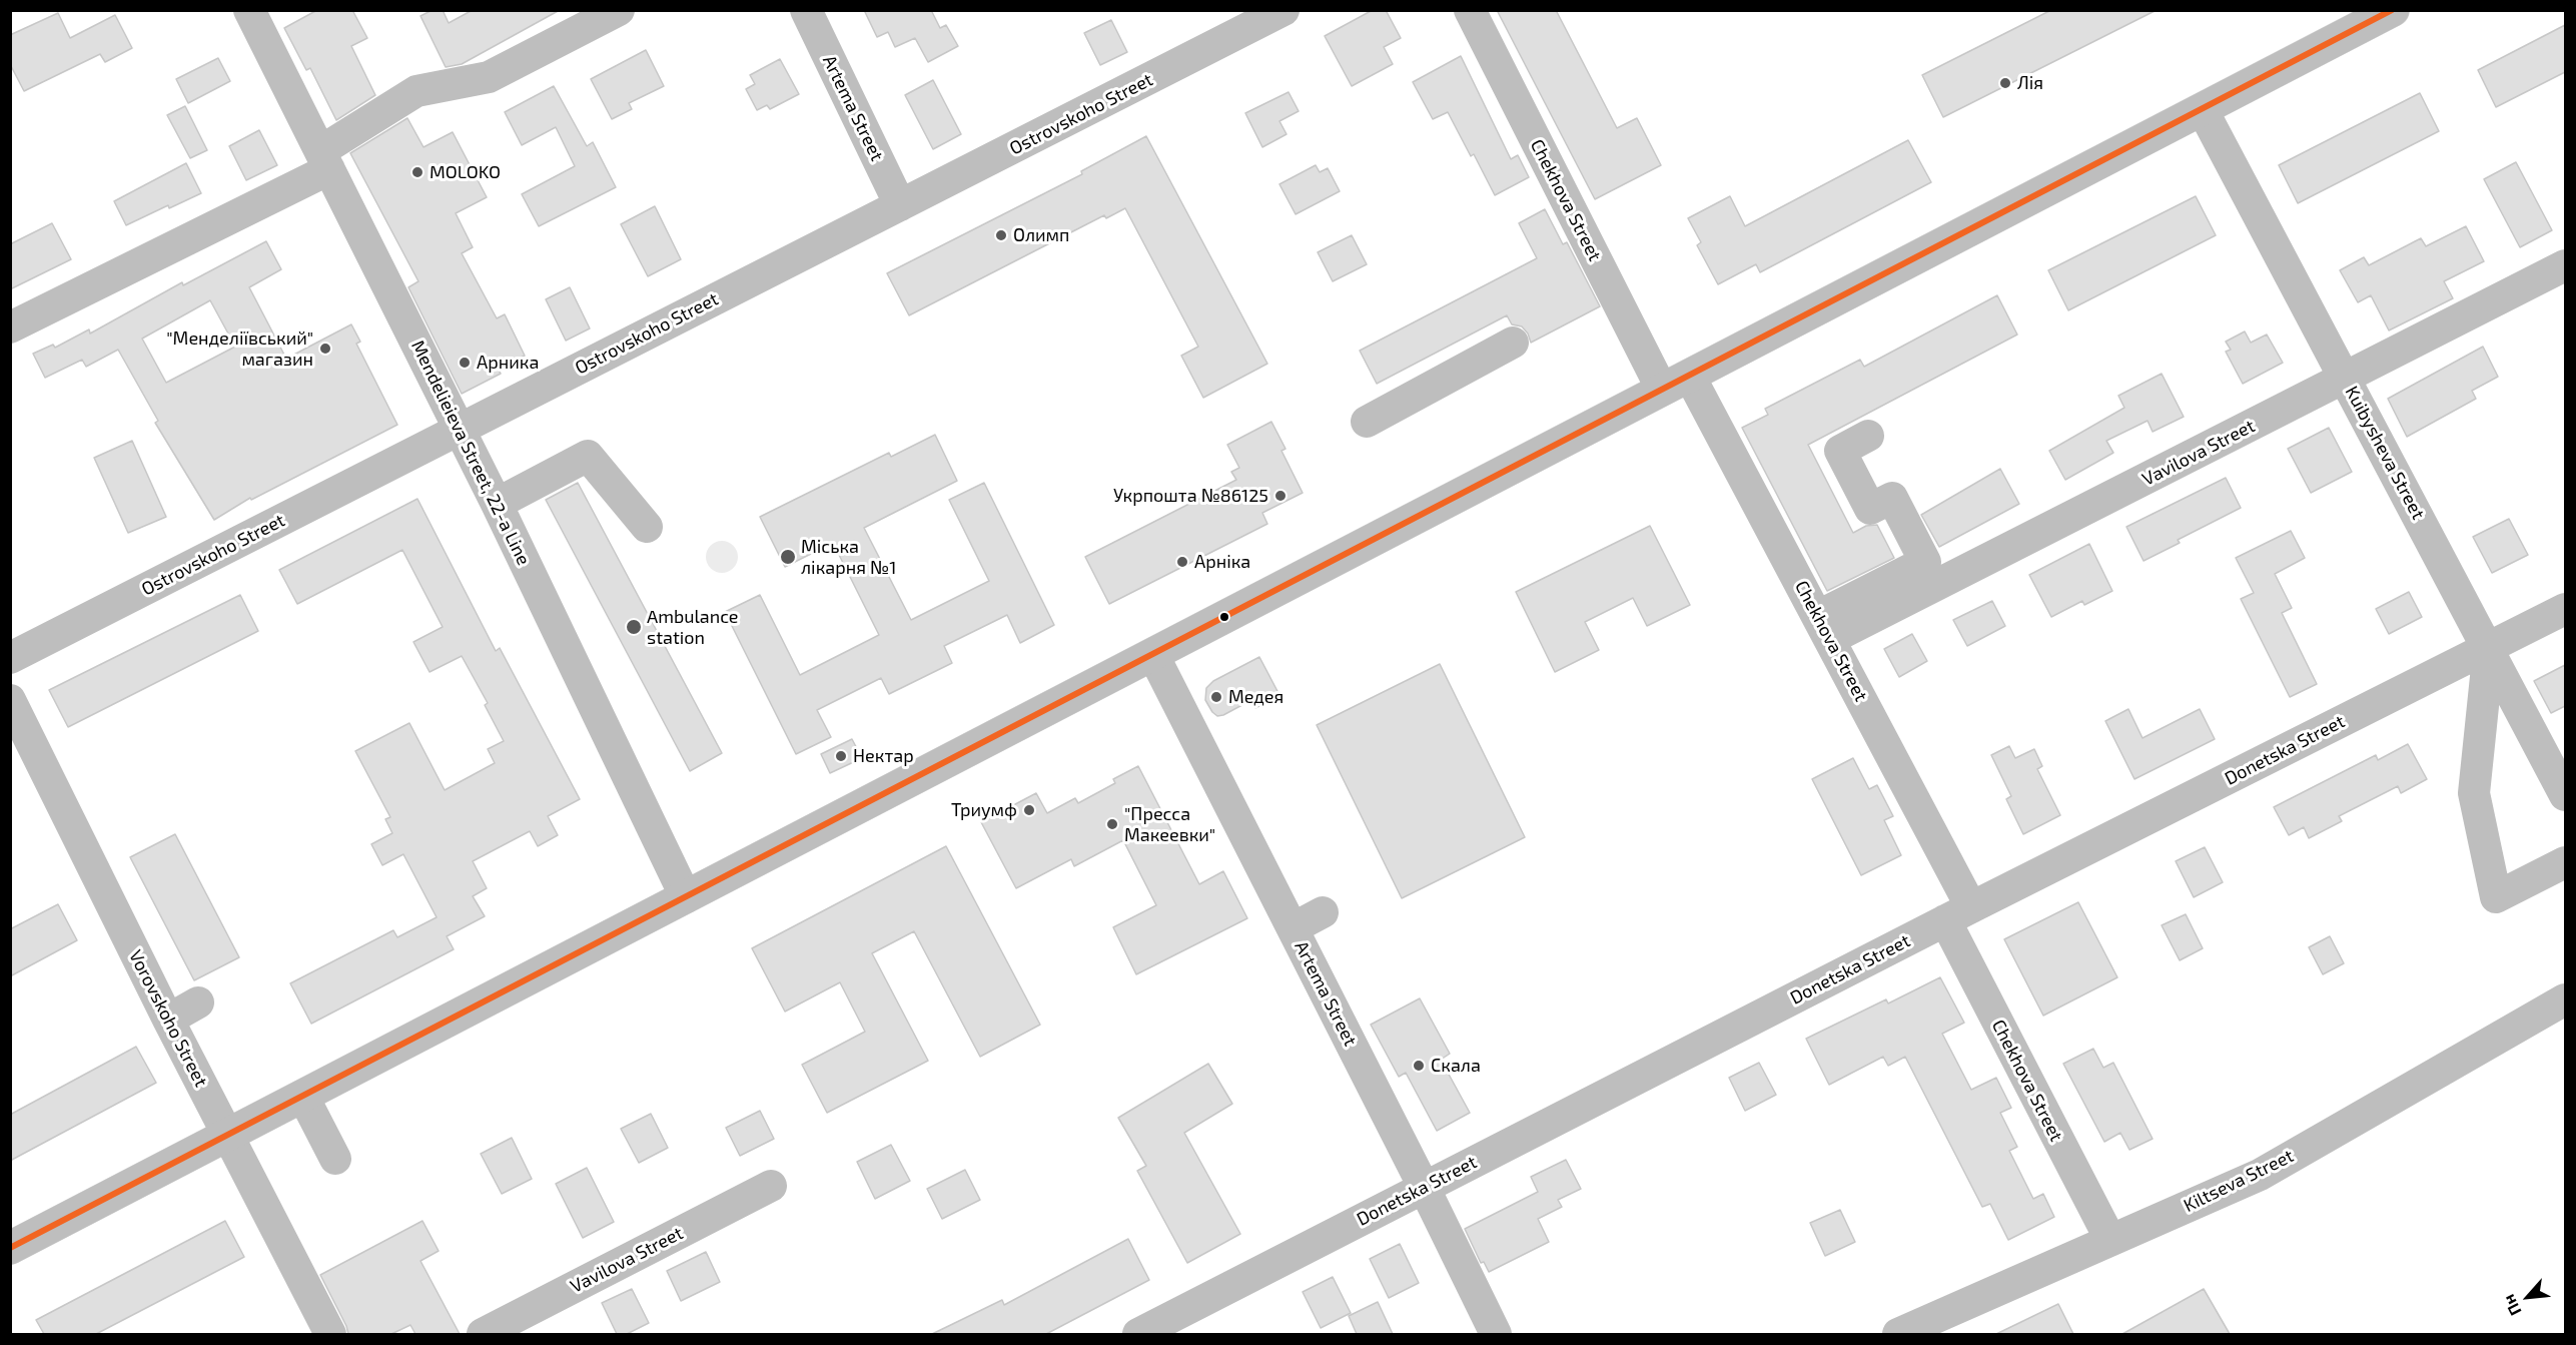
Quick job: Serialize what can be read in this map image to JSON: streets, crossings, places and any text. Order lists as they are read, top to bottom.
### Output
{
  "streets": {
    "street": [
      "Artema Street",
      "Ostrovskoho Street",
      "Chekhova Street",
      "Mendelieieva Street, 22-a Line",
      "Vavilova Street",
      "Kuibysheva Street",
      "Donetska Street",
      "Vorovskoho Street",
      "Kiltseva Street"
    ]
  },
  "crossings": [
    ["Artema Street", "Ostrovskoho Street"],
    ["Artema Street", "Donetska Street"],
    ["Ostrovskoho Street", "Mendelieieva Street, 22-a Line"],
    ["Chekhova Street", "Vavilova Street"],
    ["Chekhova Street", "Donetska Street"],
    ["Chekhova Street", "Kiltseva Street"],
    ["Vavilova Street", "Kuibysheva Street"],
    ["Kuibysheva Street", "Donetska Street"]
  ],
  "places": [
    "Лія",
    "MOLOKO",
    "Олимп",
    "\"Менделіївський\" магазин",
    "Арника",
    "Укрпошта №86125",
    "Міська лікарня №1",
    "Арніка",
    "Ambulance station",
    "Медея",
    "Нектар",
    "Триумф",
    "\"Пресса Макеевки\"",
    "Скала"
  ],
  "north": "bottom left"
}
